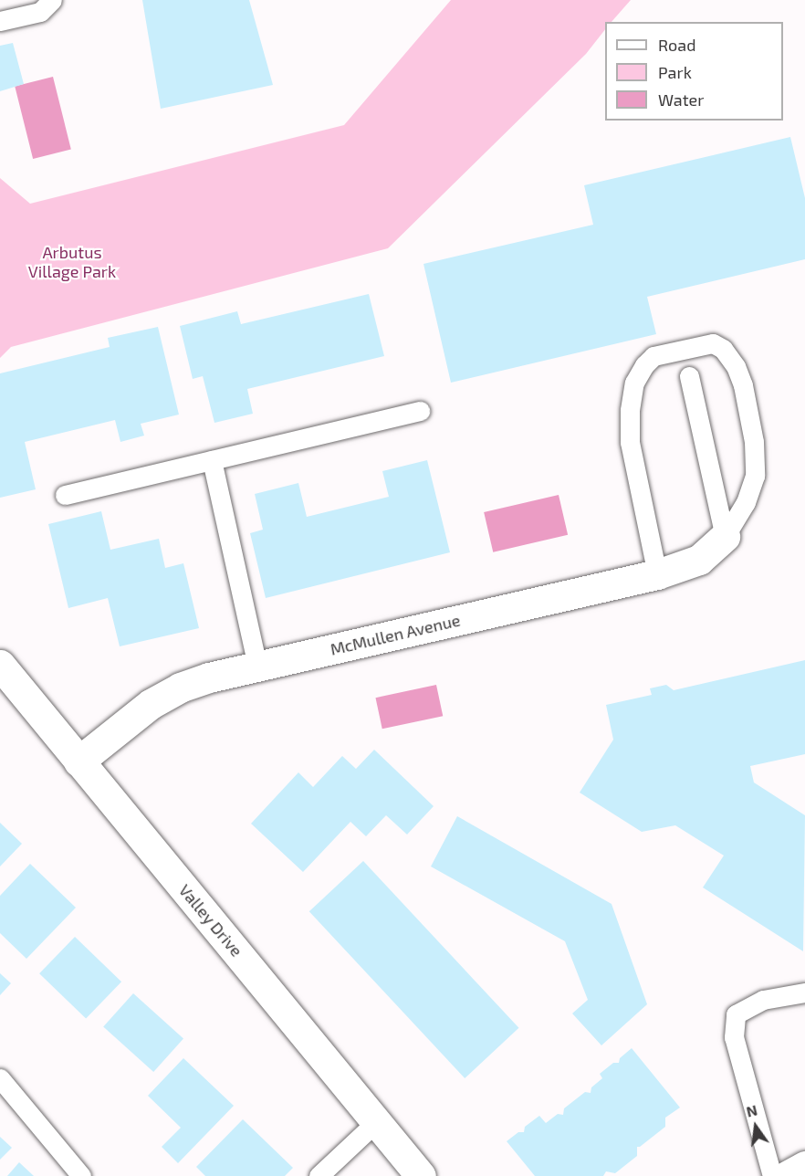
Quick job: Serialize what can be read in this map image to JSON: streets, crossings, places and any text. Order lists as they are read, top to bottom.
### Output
{
  "streets": {
    "street": ["McMullen Avenue", "Valley Drive"]
  },
  "crossings": [
    ["McMullen Avenue", "Valley Drive"]
  ],
  "parks": ["Arbutus Village Park"],
  "legend": ["Road", "Park", "Water"],
  "north": "top"
}
